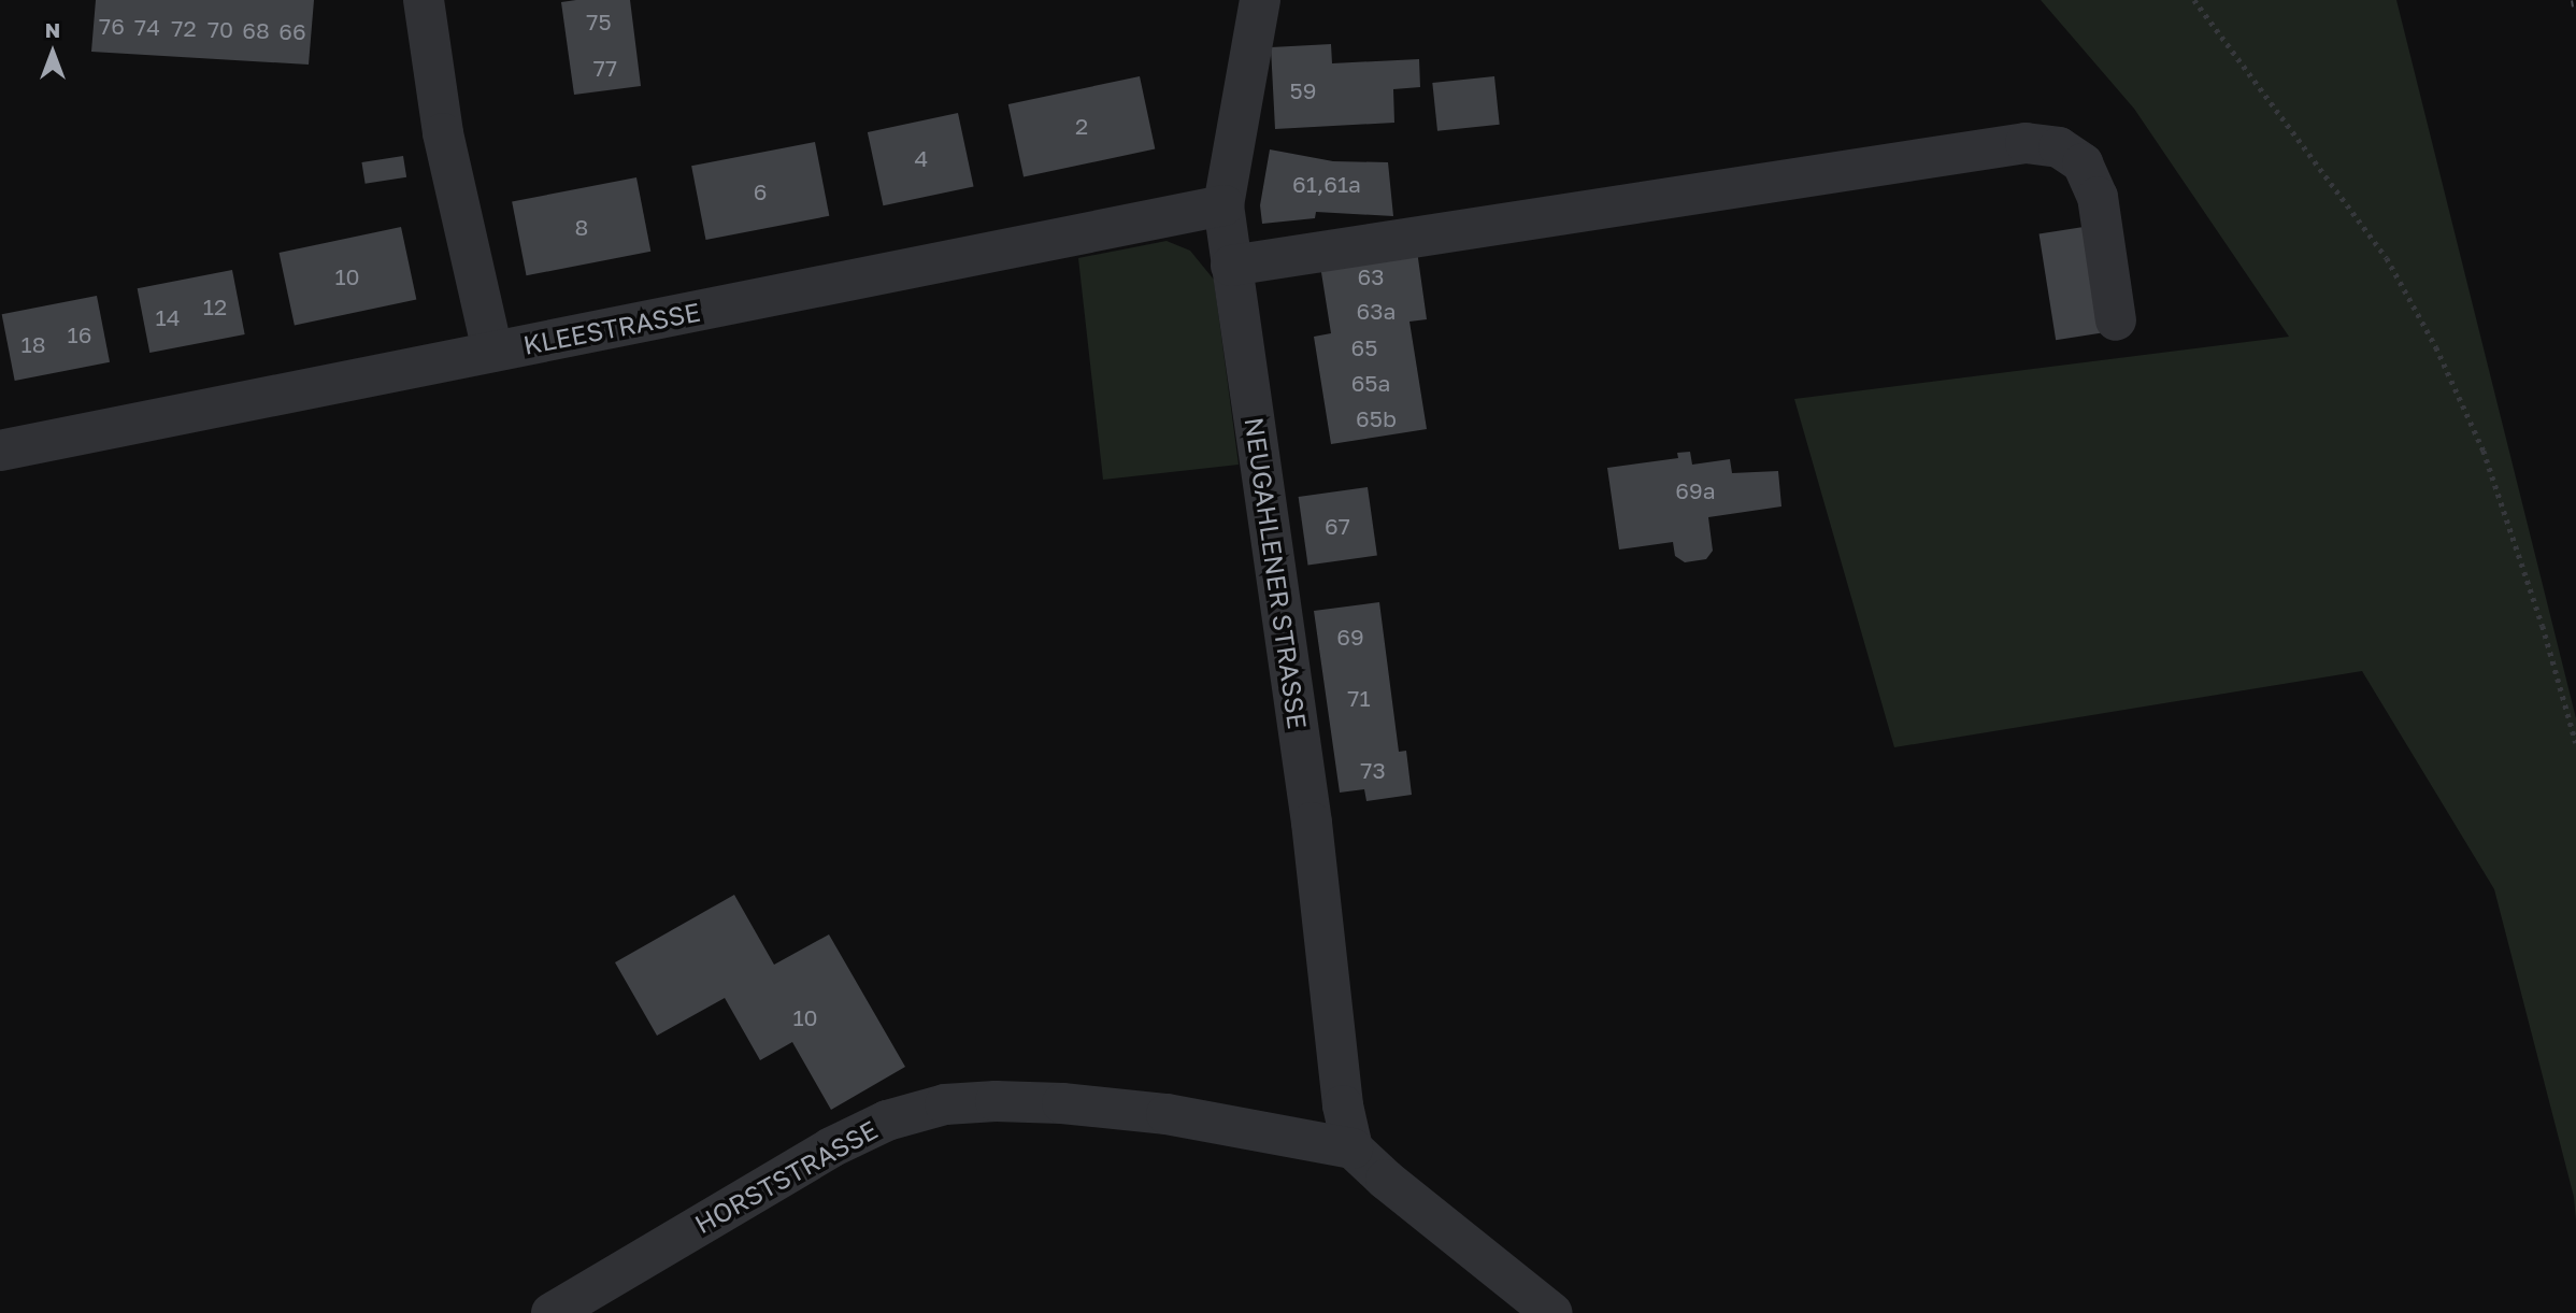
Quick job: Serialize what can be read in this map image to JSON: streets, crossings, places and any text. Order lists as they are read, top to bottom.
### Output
{
  "streets": {
    "street": ["KLEESTRASSE", "NEUGAHLENER STRASSE", "HORSTSTRASSE"]
  },
  "crossings": [
    ["KLEESTRASSE", "NEUGAHLENER STRASSE"],
    ["NEUGAHLENER STRASSE", "HORSTSTRASSE"]
  ],
  "house_numbers": [
    "75",
    "76",
    "74",
    "72",
    "70",
    "68",
    "66",
    "77",
    "59",
    "2",
    "4",
    "61,61a",
    "6",
    "8",
    "10",
    "63",
    "12",
    "63a",
    "14",
    "16",
    "18",
    "65",
    "65a",
    "65b",
    "69a",
    "67",
    "69",
    "71",
    "73",
    "10"
  ],
  "north": "top"
}
